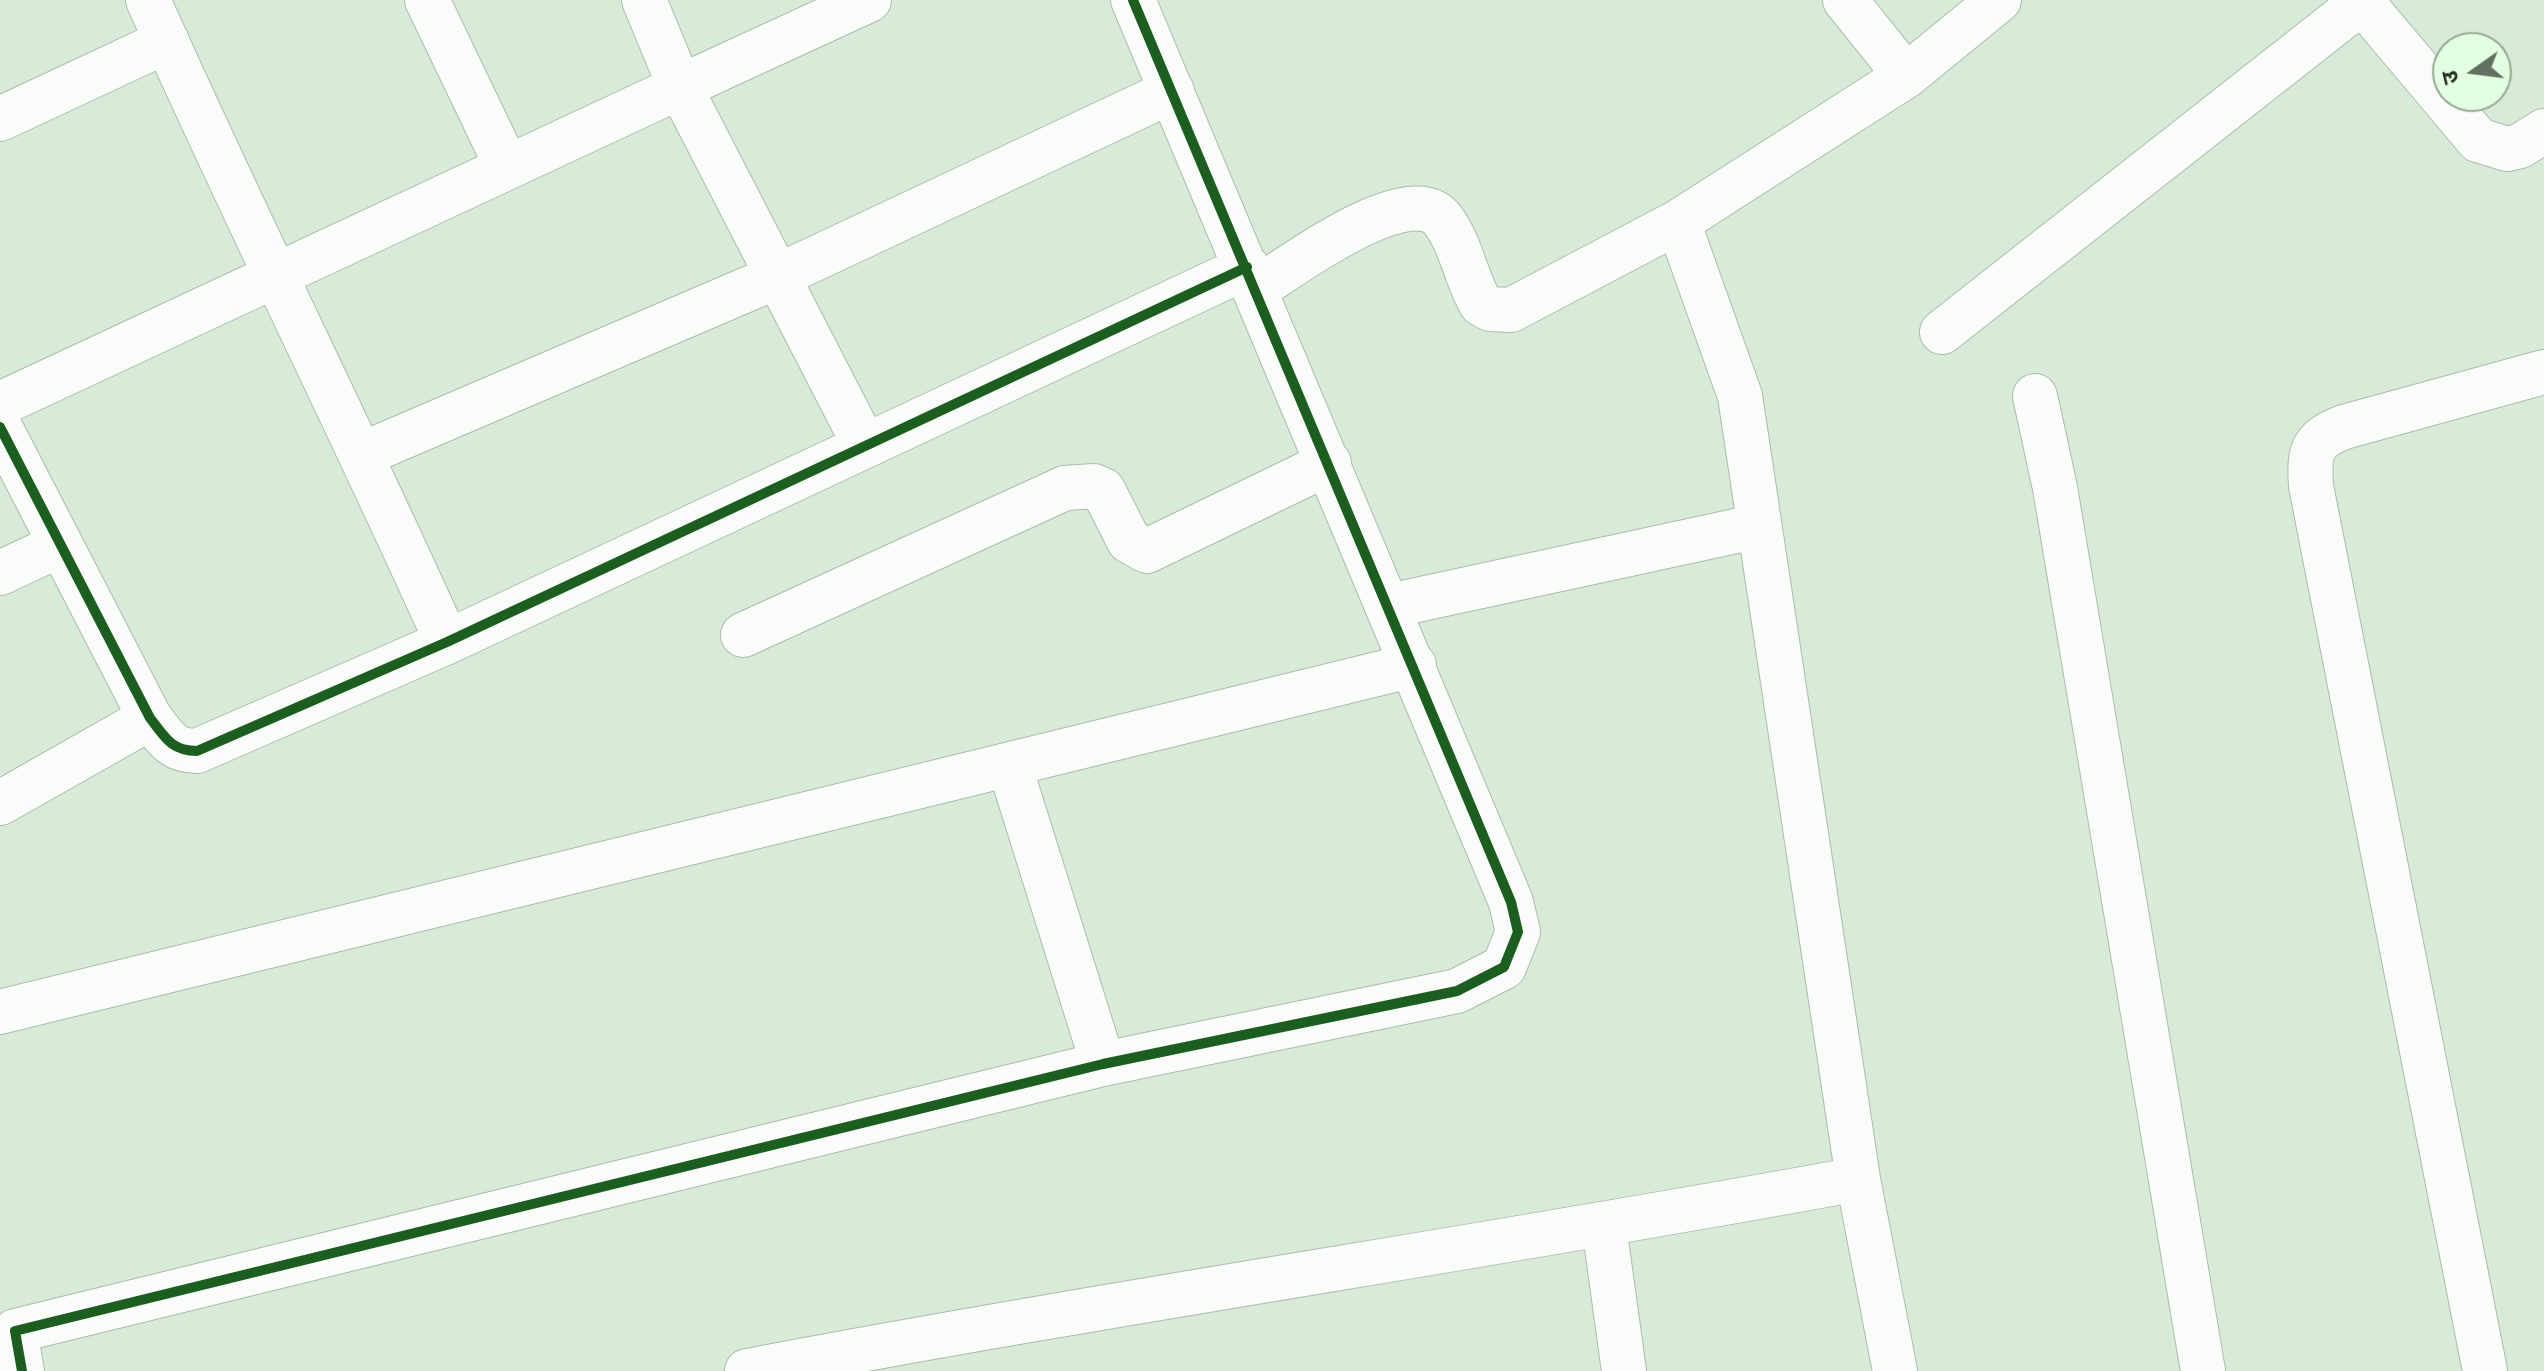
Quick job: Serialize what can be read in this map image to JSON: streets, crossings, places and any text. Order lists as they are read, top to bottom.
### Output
{
  "north": "left"
}
